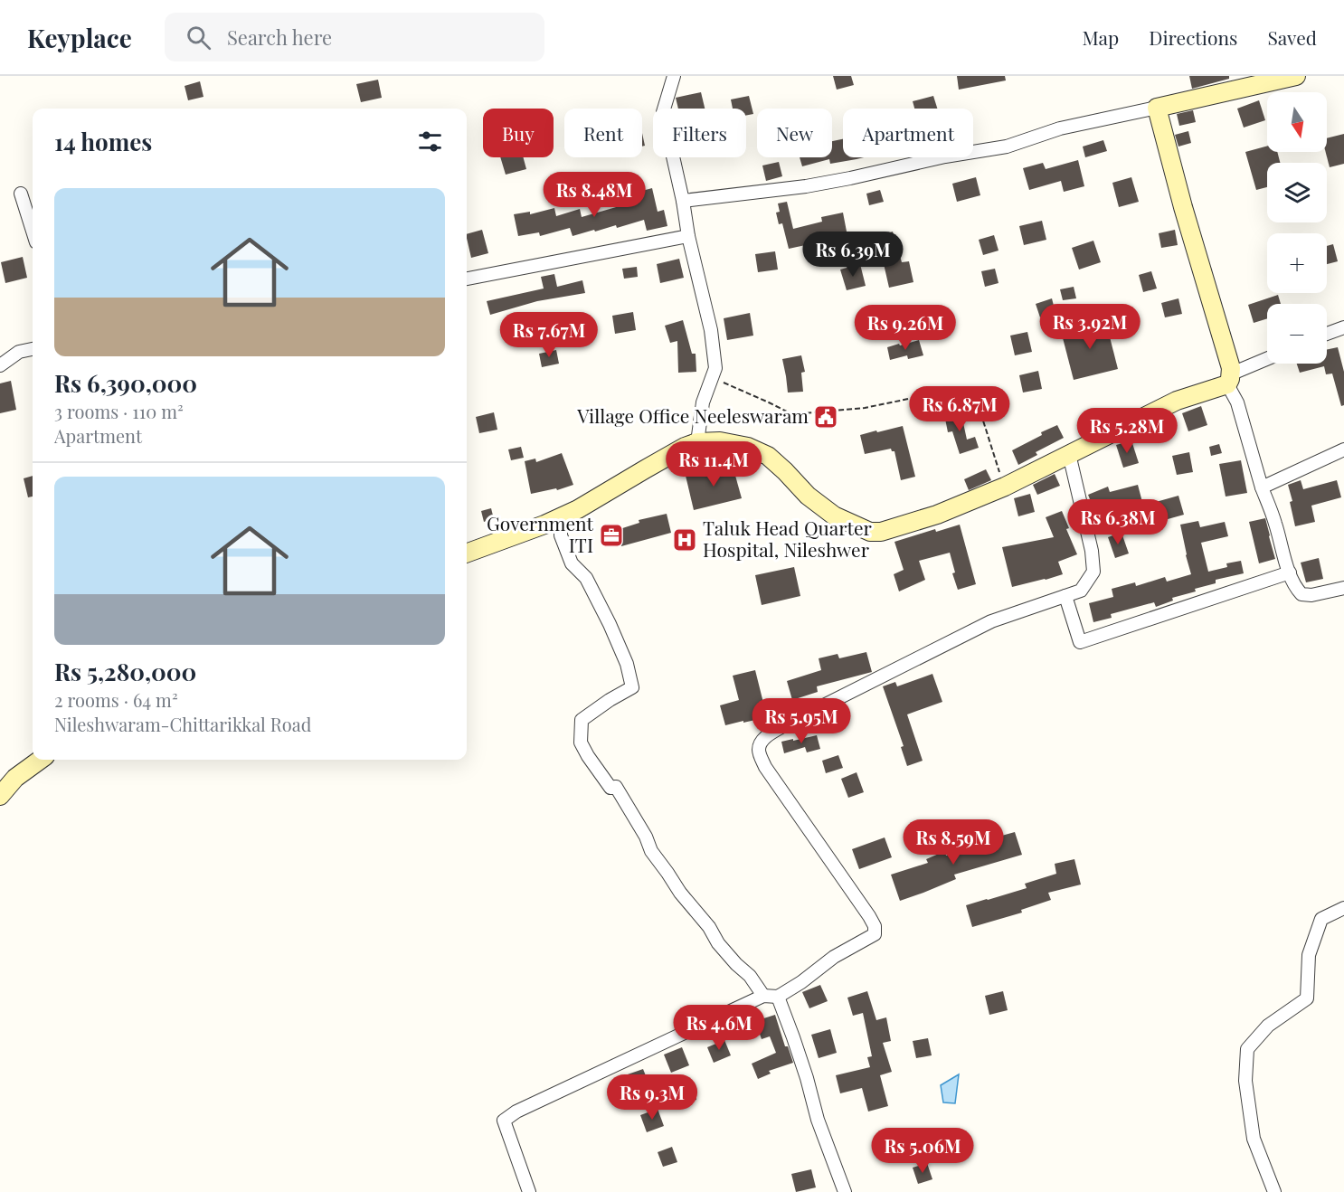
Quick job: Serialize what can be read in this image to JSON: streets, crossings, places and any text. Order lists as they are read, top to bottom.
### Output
{
  "places": {
    "public building": ["Village Office Neeleswaram"],
    "office": ["Government ITI"],
    "hospital": ["Taluk Head Quarter Hospital, Nileshwer"]
  },
  "north": "bottom",
  "page": {
    "header": "Keyplace",
    "search": "Search here",
    "nav": ["Map", "Directions", "Saved"],
    "map_buttons": ["+", "−"],
    "chip": [
      "Buy",
      "Rent",
      "Filters",
      "New",
      "Apartment"
    ],
    "heading": "14 homes",
    "price": [
      "Rs 8.48M",
      "Rs 6.39M",
      "Rs 3.92M",
      "Rs 9.26M",
      "Rs 7.67M",
      "Rs 6.87M",
      "Rs 5.28M",
      "Rs 11.4M",
      "Rs 6.38M",
      "Rs 5.95M",
      "Rs 8.59M",
      "Rs 4.6M",
      "Rs 9.3M",
      "Rs 5.06M"
    ],
    "list": [
      {
        "name": "Rs 6,390,000",
        "note": "3 rooms · 110 m² · Apartment"
      },
      {
        "name": "Rs 5,280,000",
        "note": "2 rooms · 64 m² · Nileshwaram-Chittarikkal Road"
      }
    ]
  }
}
